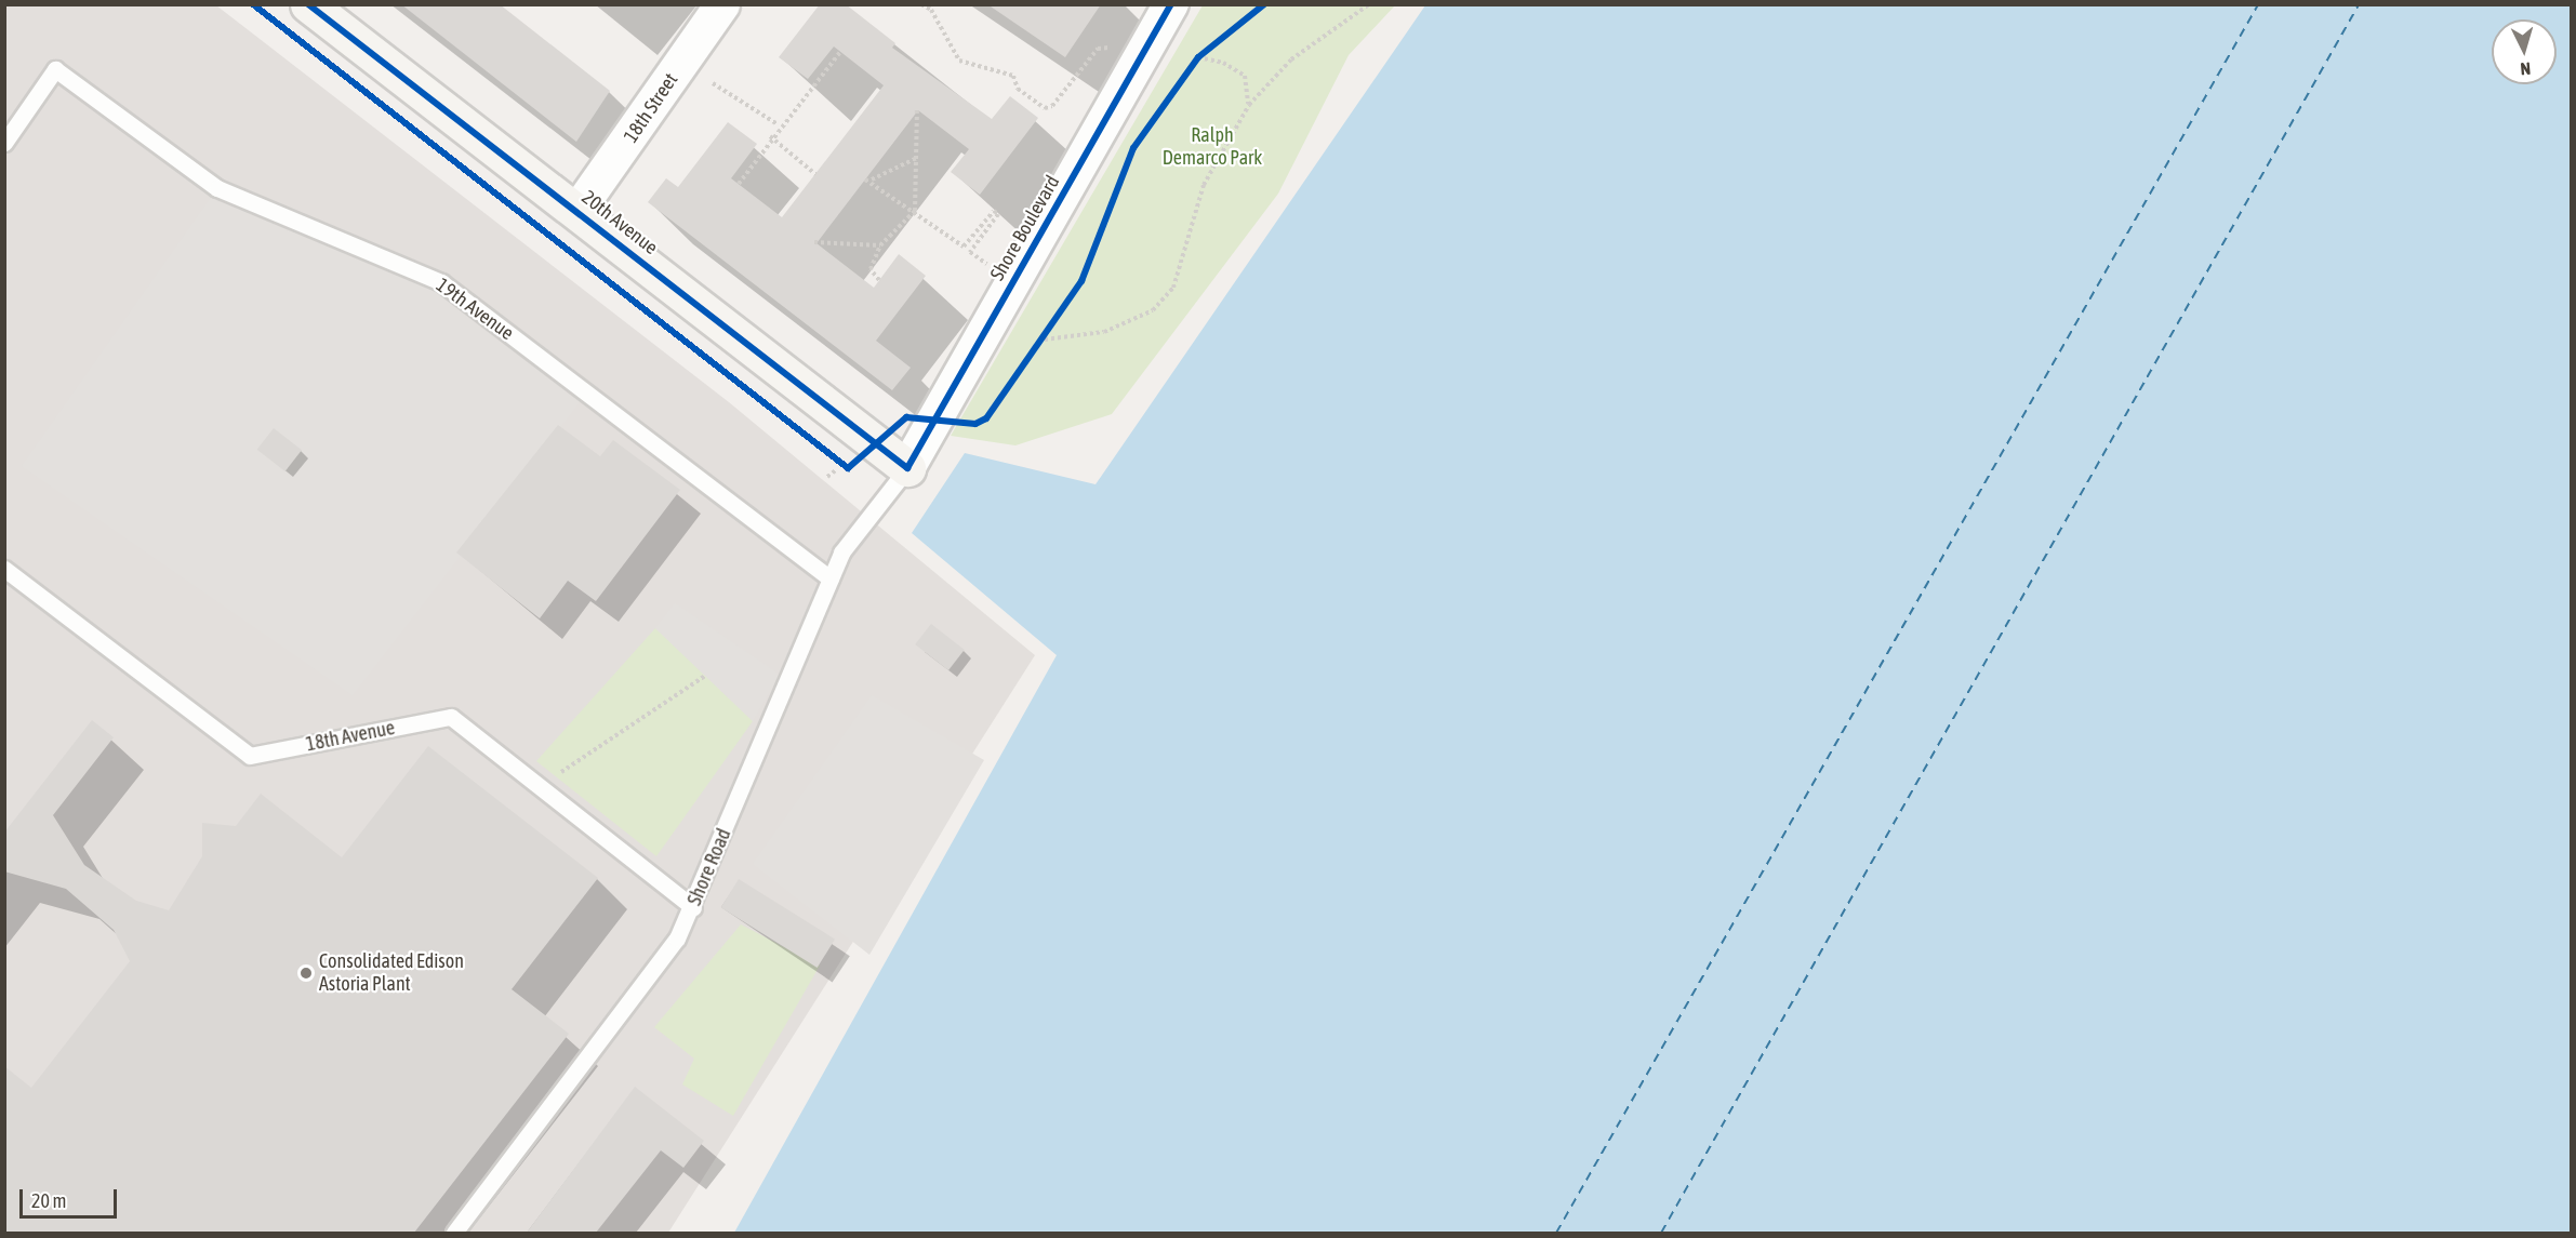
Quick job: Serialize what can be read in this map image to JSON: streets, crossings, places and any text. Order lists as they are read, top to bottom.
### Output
{
  "streets": {
    "street": ["18th Street", "20th Avenue", "Shore Boulevard"],
    "lane": ["19th Avenue", "18th Avenue", "Shore Road"]
  },
  "crossings": [
    ["18th Street", "20th Avenue"],
    ["20th Avenue", "Shore Boulevard"],
    ["20th Avenue", "Shore Road"],
    ["Shore Boulevard", "Shore Road"],
    ["19th Avenue", "Shore Road"],
    ["18th Avenue", "Shore Road"]
  ],
  "parks": ["Ralph Demarco Park"],
  "places": ["Consolidated Edison Astoria Plant"],
  "scale_bar": "20 m",
  "north": "bottom"
}
